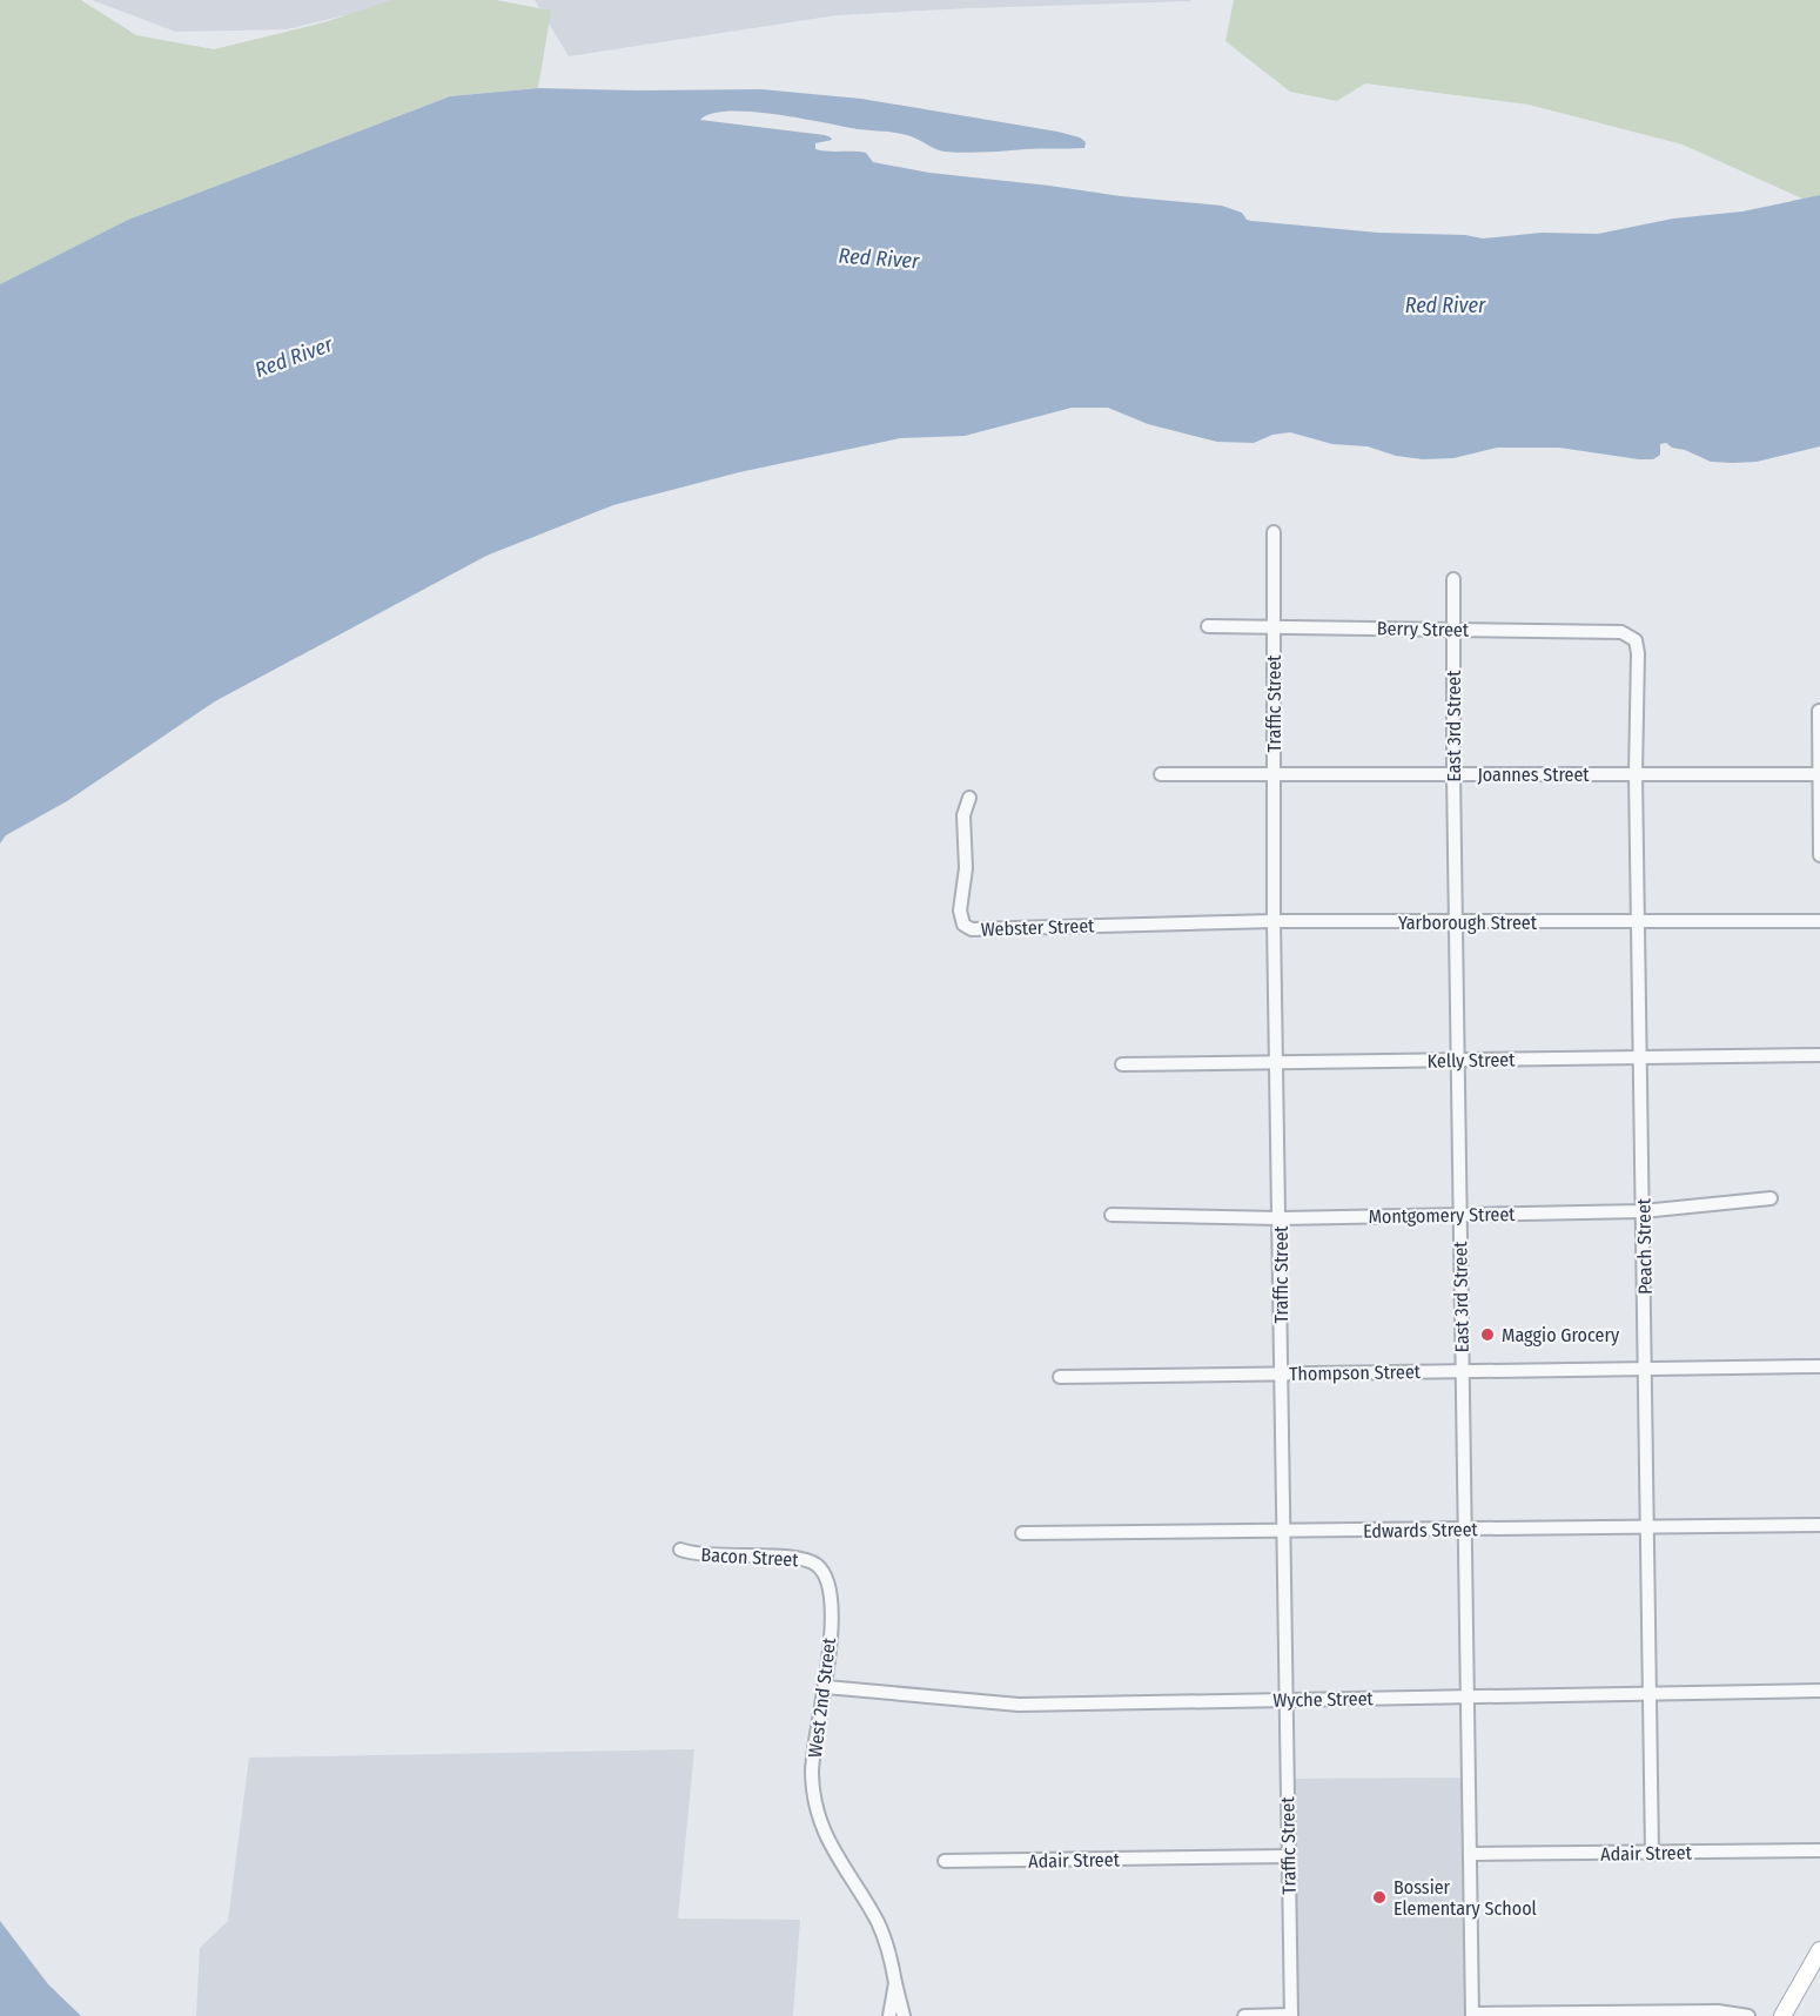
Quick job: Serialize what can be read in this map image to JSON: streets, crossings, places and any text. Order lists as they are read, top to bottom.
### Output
{
  "streets": {
    "street": [
      "Berry Street",
      "Traffic Street",
      "East 3rd Street",
      "Joannes Street",
      "Yarborough Street",
      "Webster Street",
      "Kelly Street",
      "Montgomery Street",
      "Peach Street",
      "Thompson Street",
      "Edwards Street",
      "Bacon Street",
      "West 2nd Street",
      "Wyche Street",
      "Adair Street"
    ]
  },
  "crossings": [
    ["Berry Street", "Traffic Street"],
    ["Berry Street", "East 3rd Street"],
    ["Berry Street", "Peach Street"],
    ["Traffic Street", "Joannes Street"],
    ["Traffic Street", "Yarborough Street"],
    ["Traffic Street", "Kelly Street"],
    ["Traffic Street", "Montgomery Street"],
    ["Traffic Street", "Thompson Street"],
    ["Traffic Street", "Edwards Street"],
    ["Traffic Street", "Wyche Street"],
    ["Traffic Street", "Adair Street"],
    ["East 3rd Street", "Joannes Street"],
    ["East 3rd Street", "Yarborough Street"],
    ["East 3rd Street", "Kelly Street"],
    ["East 3rd Street", "Montgomery Street"],
    ["East 3rd Street", "Thompson Street"],
    ["East 3rd Street", "Edwards Street"],
    ["East 3rd Street", "Wyche Street"],
    ["East 3rd Street", "Adair Street"],
    ["Joannes Street", "Peach Street"],
    ["Yarborough Street", "Webster Street"],
    ["Yarborough Street", "Peach Street"],
    ["Kelly Street", "Peach Street"],
    ["Montgomery Street", "Peach Street"],
    ["Peach Street", "Thompson Street"],
    ["Peach Street", "Edwards Street"],
    ["Peach Street", "Wyche Street"],
    ["Peach Street", "Adair Street"],
    ["Bacon Street", "West 2nd Street"],
    ["West 2nd Street", "Wyche Street"]
  ],
  "water": ["Red River"],
  "places": ["Maggio Grocery", "Bossier Elementary School"]
}
